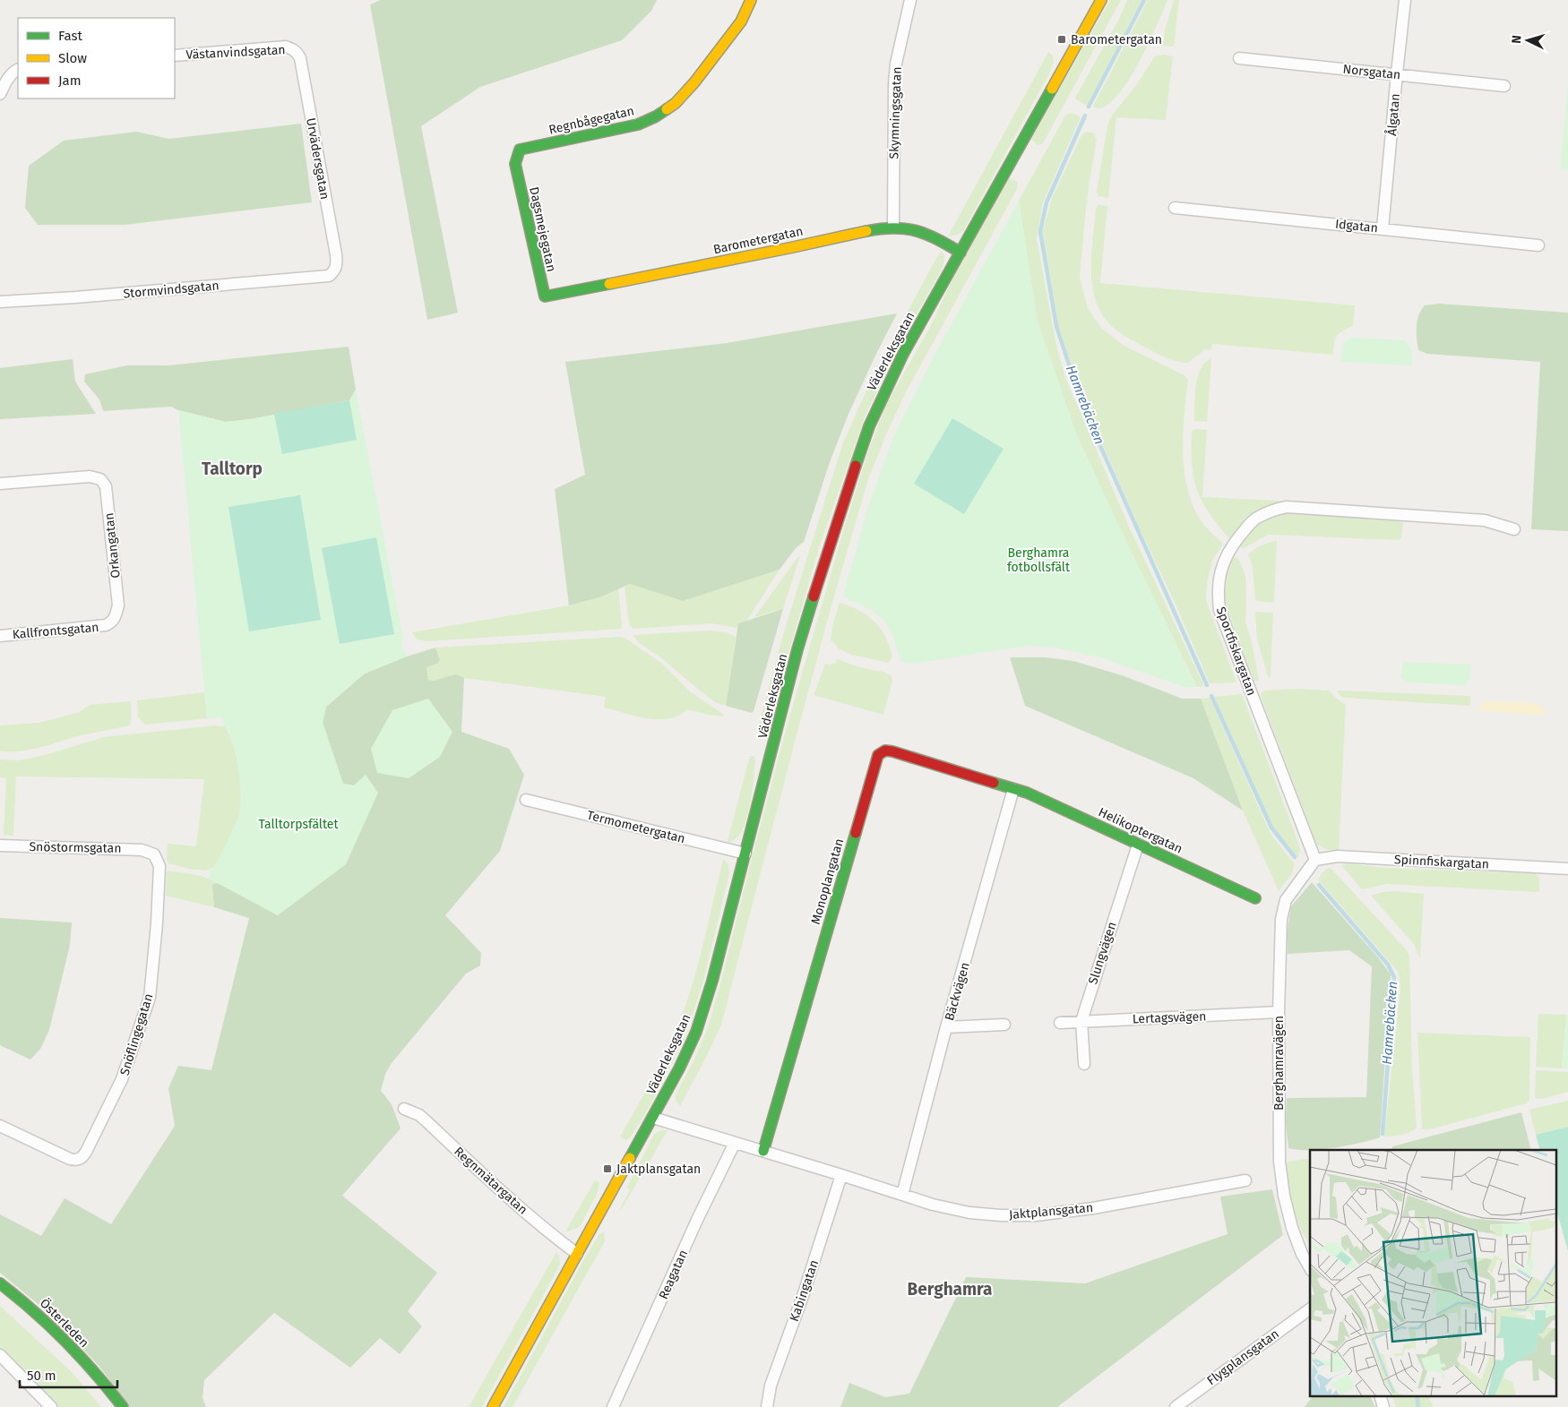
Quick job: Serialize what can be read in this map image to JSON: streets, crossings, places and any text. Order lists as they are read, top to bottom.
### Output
{
  "streets": {
    "street": [
      "Västanvindsgatan",
      "Norsgatan",
      "Skymningsgatan",
      "Ålgatan",
      "Regnbågegatan",
      "Urvädersgatan",
      "Idgatan",
      "Dagsmejegatan",
      "Barometergatan",
      "Stormvindsgatan",
      "Väderleksgatan",
      "Orkangatan",
      "Kallfrontsgatan",
      "Sportfiskargatan",
      "Termometergatan",
      "Helikoptergatan",
      "Snöstormsgatan",
      "Spinnfiskargatan",
      "Monoplangatan",
      "Slungvägen",
      "Bäckvägen",
      "Lertagsvägen",
      "Snöflingegatan",
      "Berghamravägen",
      "Regnmätargatan",
      "Jaktplansgatan",
      "Reagatan",
      "Kabingatan",
      "Österleden",
      "Flygplansgatan"
    ]
  },
  "crossings": [
    ["Västanvindsgatan", "Urvädersgatan"],
    ["Norsgatan", "Ålgatan"],
    ["Skymningsgatan", "Barometergatan"],
    ["Ålgatan", "Idgatan"],
    ["Regnbågegatan", "Dagsmejegatan"],
    ["Urvädersgatan", "Stormvindsgatan"],
    ["Dagsmejegatan", "Barometergatan"],
    ["Barometergatan", "Väderleksgatan"],
    ["Väderleksgatan", "Termometergatan"],
    ["Väderleksgatan", "Regnmätargatan"],
    ["Väderleksgatan", "Jaktplansgatan"],
    ["Orkangatan", "Kallfrontsgatan"],
    ["Sportfiskargatan", "Spinnfiskargatan"],
    ["Sportfiskargatan", "Berghamravägen"],
    ["Helikoptergatan", "Monoplangatan"],
    ["Helikoptergatan", "Slungvägen"],
    ["Helikoptergatan", "Bäckvägen"],
    ["Snöstormsgatan", "Snöflingegatan"],
    ["Spinnfiskargatan", "Berghamravägen"],
    ["Monoplangatan", "Bäckvägen"],
    ["Monoplangatan", "Jaktplansgatan"],
    ["Slungvägen", "Lertagsvägen"],
    ["Bäckvägen", "Jaktplansgatan"],
    ["Lertagsvägen", "Berghamravägen"],
    ["Jaktplansgatan", "Reagatan"],
    ["Jaktplansgatan", "Kabingatan"]
  ],
  "districts": ["Talltorp", "Berghamra"],
  "water": ["Hamrebäcken"],
  "parks": ["Berghamra fotbollsfält", "Talltorpsfältet"],
  "places": {
    "transit": ["Barometergatan", "Jaktplansgatan"]
  },
  "legend": ["Fast", "Slow", "Jam"],
  "scale_bar": "50 m",
  "north": "left"
}
